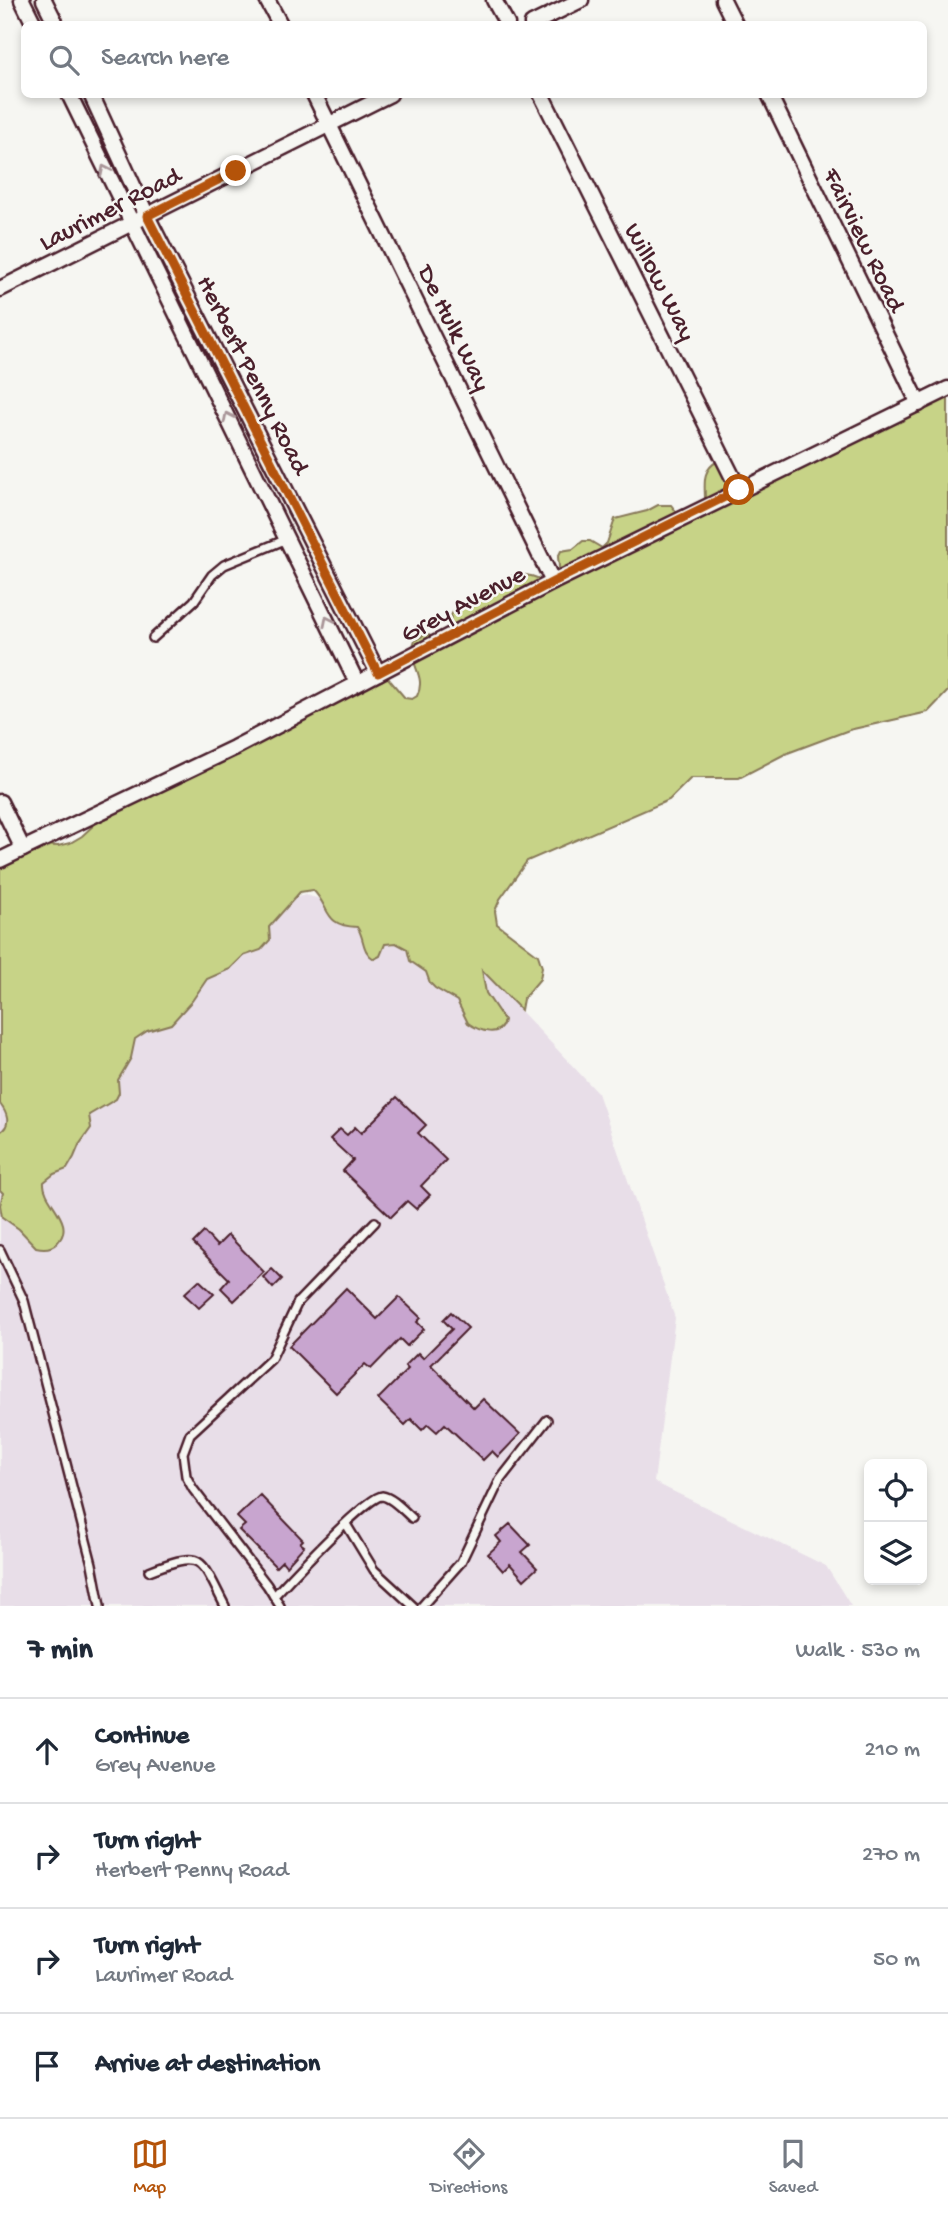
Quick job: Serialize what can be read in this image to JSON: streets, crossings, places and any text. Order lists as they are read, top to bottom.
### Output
{
  "streets": {
    "street": [
      "Laurimer Road",
      "Fairview Road",
      "Willow Way",
      "De Hulk Way",
      "Herbert Penny Road",
      "Grey Avenue"
    ]
  },
  "crossings": [
    ["Laurimer Road", "De Hulk Way"],
    ["Laurimer Road", "Herbert Penny Road"],
    ["Fairview Road", "Grey Avenue"],
    ["Willow Way", "Grey Avenue"],
    ["De Hulk Way", "Grey Avenue"],
    ["Herbert Penny Road", "Grey Avenue"]
  ],
  "page": {
    "search": "Search here",
    "heading": ["7 min", "Walk · 530 m"],
    "list": [
      ["Continue", "Grey Avenue", "210 m"],
      ["Turn right", "Herbert Penny Road", "270 m"],
      ["Turn right", "Laurimer Road", "50 m"],
      "Arrive at destination"
    ],
    "nav": ["Map", "Directions", "Saved"]
  }
}
